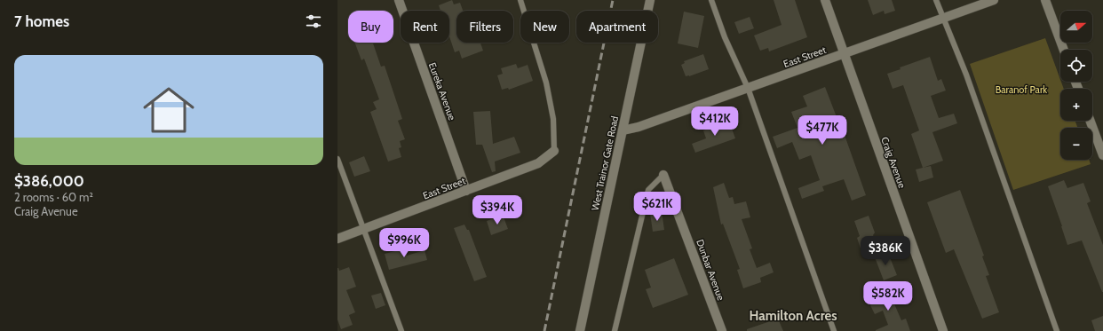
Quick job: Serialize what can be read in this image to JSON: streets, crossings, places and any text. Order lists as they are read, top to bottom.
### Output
{
  "streets": {
    "street": [
      "East Street",
      "Eureka Avenue",
      "Craig Avenue",
      "West Trainor Gate Road",
      "Dunbar Avenue"
    ]
  },
  "crossings": [
    ["East Street", "Eureka Avenue"],
    ["East Street", "Craig Avenue"],
    ["East Street", "West Trainor Gate Road"]
  ],
  "districts": ["Hamilton Acres"],
  "parks": ["Baranof Park"],
  "north": "right",
  "page": {
    "heading": "7 homes",
    "map_buttons": ["+", "−"],
    "chip": [
      "Buy",
      "Rent",
      "Filters",
      "New",
      "Apartment"
    ],
    "list": [
      {
        "name": "$386,000",
        "note": "2 rooms · 60 m² · Craig Avenue"
      }
    ],
    "price": [
      "$412K",
      "$477K",
      "$621K",
      "$394K",
      "$996K",
      "$386K",
      "$582K"
    ]
  }
}
